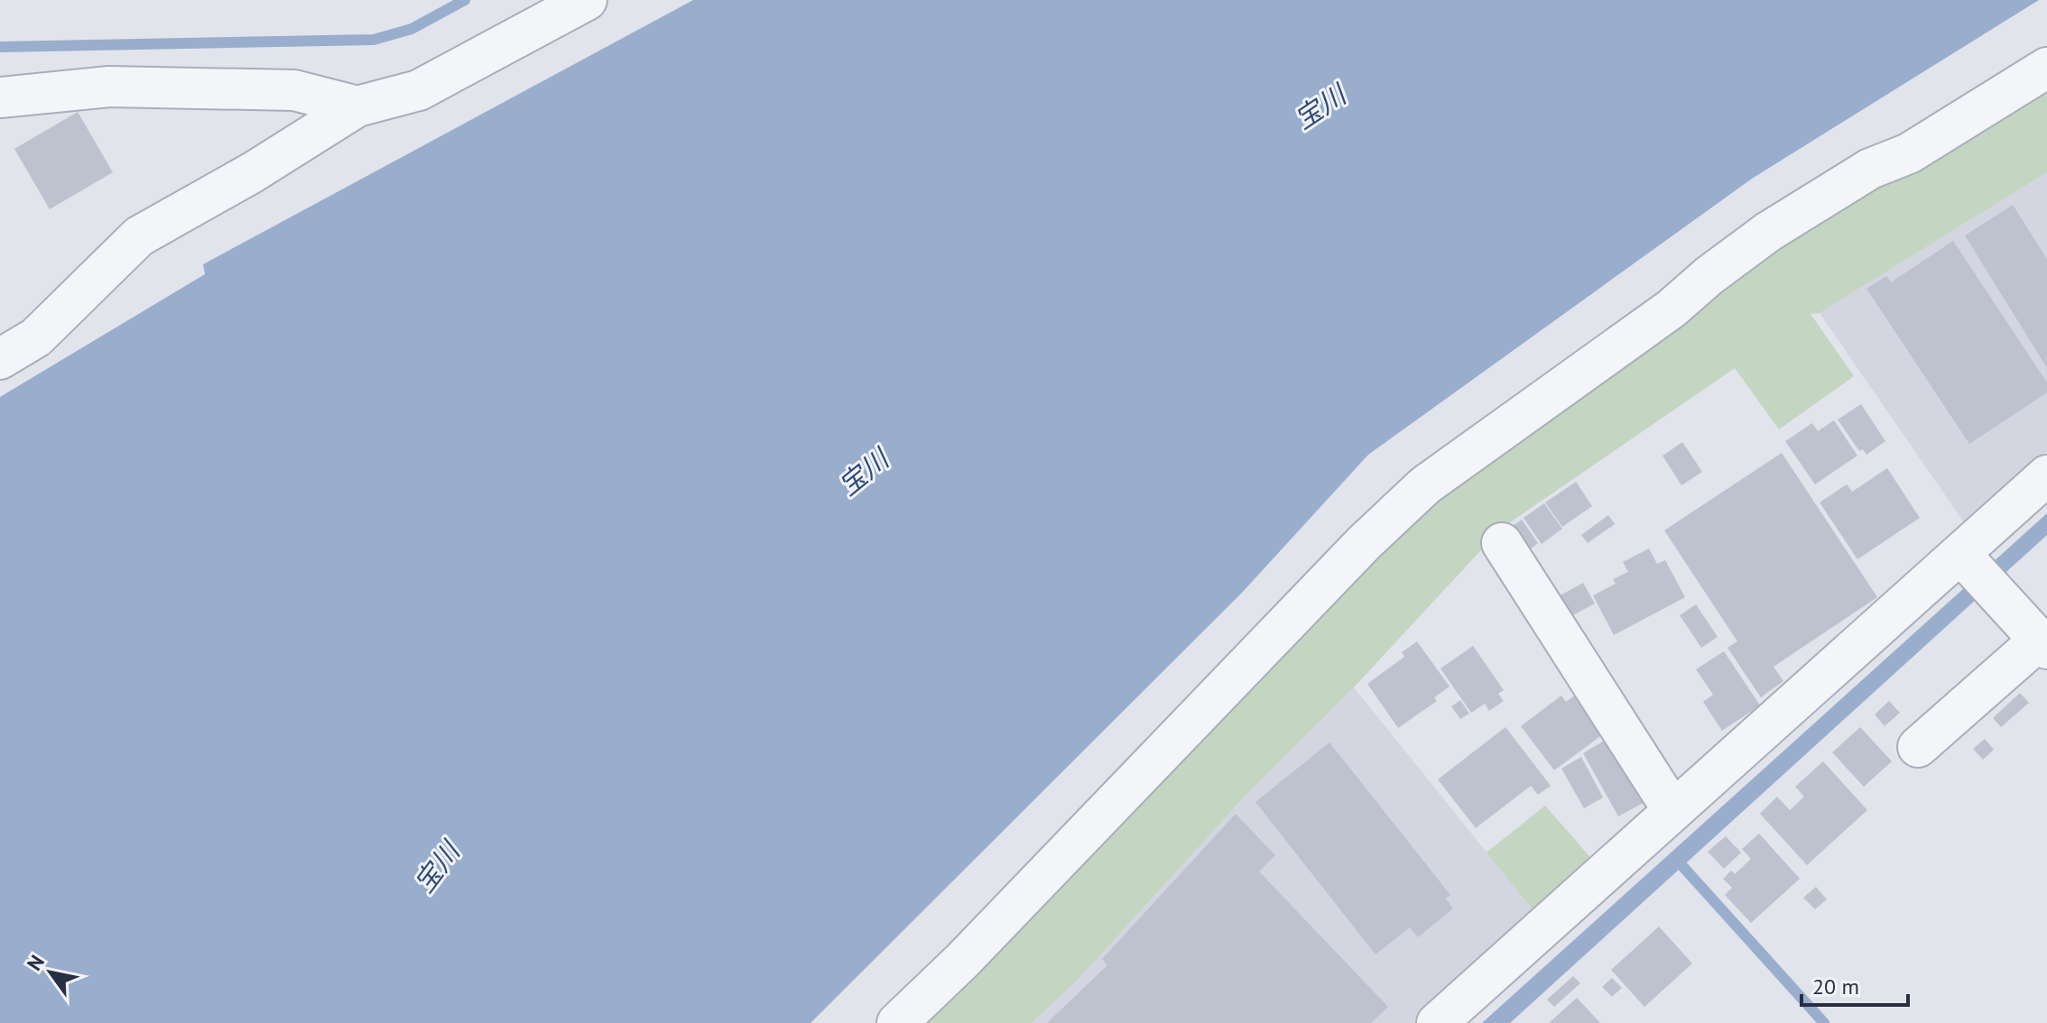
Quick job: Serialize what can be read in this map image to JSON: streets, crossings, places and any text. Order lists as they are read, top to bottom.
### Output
{
  "water": ["宝川"],
  "scale_bar": "20 m",
  "north": "top left"
}
